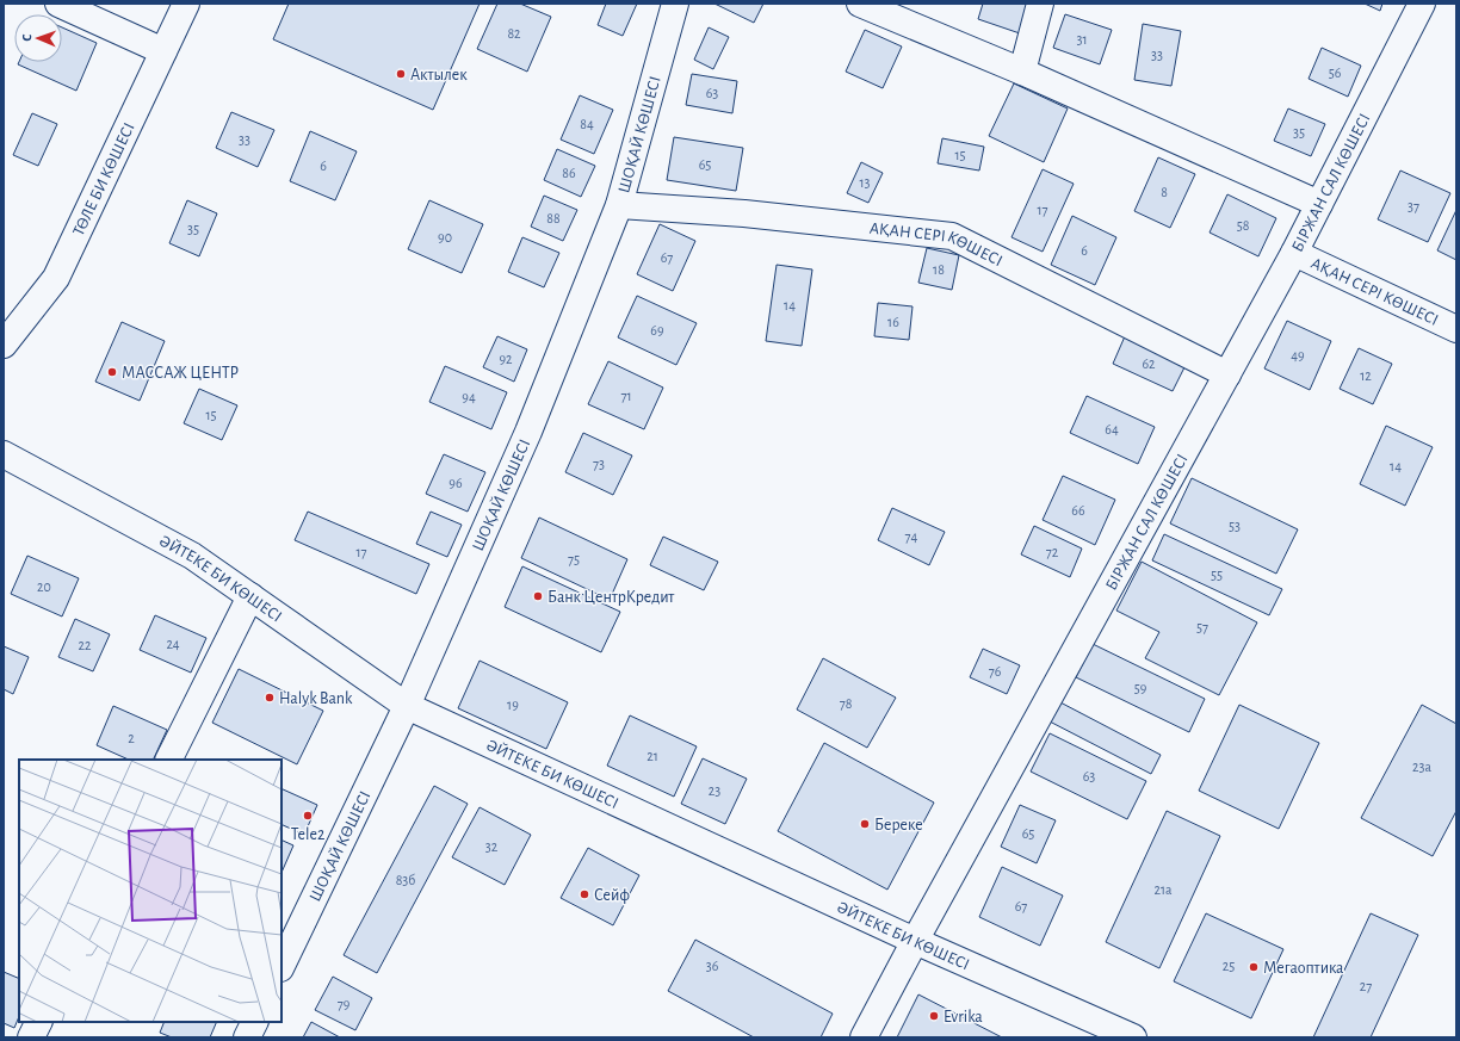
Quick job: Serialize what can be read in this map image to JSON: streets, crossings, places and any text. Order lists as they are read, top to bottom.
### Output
{
  "streets": {
    "street": [
      "ШОҚАЙ КӨШЕСІ",
      "ТӨЛЕ БИ КӨШЕСІ",
      "БІРЖАН САЛ КӨШЕСІ",
      "АҚАН СЕРІ КӨШЕСІ",
      "ӘЙТЕКЕ БИ КӨШЕСІ"
    ]
  },
  "crossings": [
    ["ШОҚАЙ КӨШЕСІ", "АҚАН СЕРІ КӨШЕСІ"],
    ["ШОҚАЙ КӨШЕСІ", "ӘЙТЕКЕ БИ КӨШЕСІ"],
    ["БІРЖАН САЛ КӨШЕСІ", "АҚАН СЕРІ КӨШЕСІ"],
    ["БІРЖАН САЛ КӨШЕСІ", "ӘЙТЕКЕ БИ КӨШЕСІ"]
  ],
  "places": [
    "Актылек",
    "МАССАЖ ЦЕНТР",
    "Банк ЦентрКредит",
    "Halyk Bank",
    "Tele2",
    "Береке",
    "Сейф",
    "Мегаоптика",
    "Evrika"
  ],
  "house_numbers": [
    "82",
    "31",
    "33",
    "56",
    "63",
    "84",
    "35",
    "33",
    "15",
    "65",
    "6",
    "86",
    "13",
    "8",
    "37",
    "17",
    "88",
    "58",
    "35",
    "90",
    "6",
    "67",
    "18",
    "14",
    "16",
    "69",
    "49",
    "92",
    "62",
    "12",
    "71",
    "94",
    "15",
    "64",
    "73",
    "14",
    "96",
    "66",
    "53",
    "74",
    "17",
    "72",
    "75",
    "55",
    "20",
    "57",
    "24",
    "22",
    "76",
    "59",
    "78",
    "19",
    "2",
    "21",
    "23а",
    "63",
    "23",
    "65",
    "32",
    "83б",
    "21а",
    "67",
    "36",
    "25",
    "27",
    "79"
  ],
  "north": "left"
}
